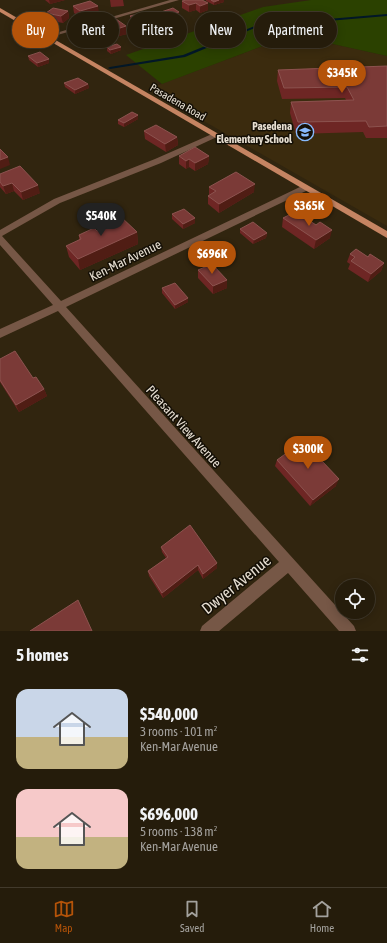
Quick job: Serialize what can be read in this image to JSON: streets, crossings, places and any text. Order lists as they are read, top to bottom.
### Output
{
  "streets": {
    "main road": ["Pasadena Road"],
    "street": ["Ken-Mar Avenue", "Pleasant View Avenue", "Dwyer Avenue"]
  },
  "crossings": [
    ["Pasadena Road", "Ken-Mar Avenue"],
    ["Ken-Mar Avenue", "Pleasant View Avenue"],
    ["Pleasant View Avenue", "Dwyer Avenue"]
  ],
  "places": {
    "school or university": ["Pasedena Elementary School"]
  },
  "page": {
    "chip": [
      "Buy",
      "Rent",
      "Filters",
      "New",
      "Apartment"
    ],
    "price": [
      "$345K",
      "$365K",
      "$540K",
      "$696K",
      "$300K"
    ],
    "heading": "5 homes",
    "list": [
      {
        "name": "$540,000",
        "note": "3 rooms · 101 m² · Ken-Mar Avenue"
      },
      {
        "name": "$696,000",
        "note": "5 rooms · 138 m² · Ken-Mar Avenue"
      }
    ],
    "tabs": ["Map", "Saved", "Home"]
  }
}
